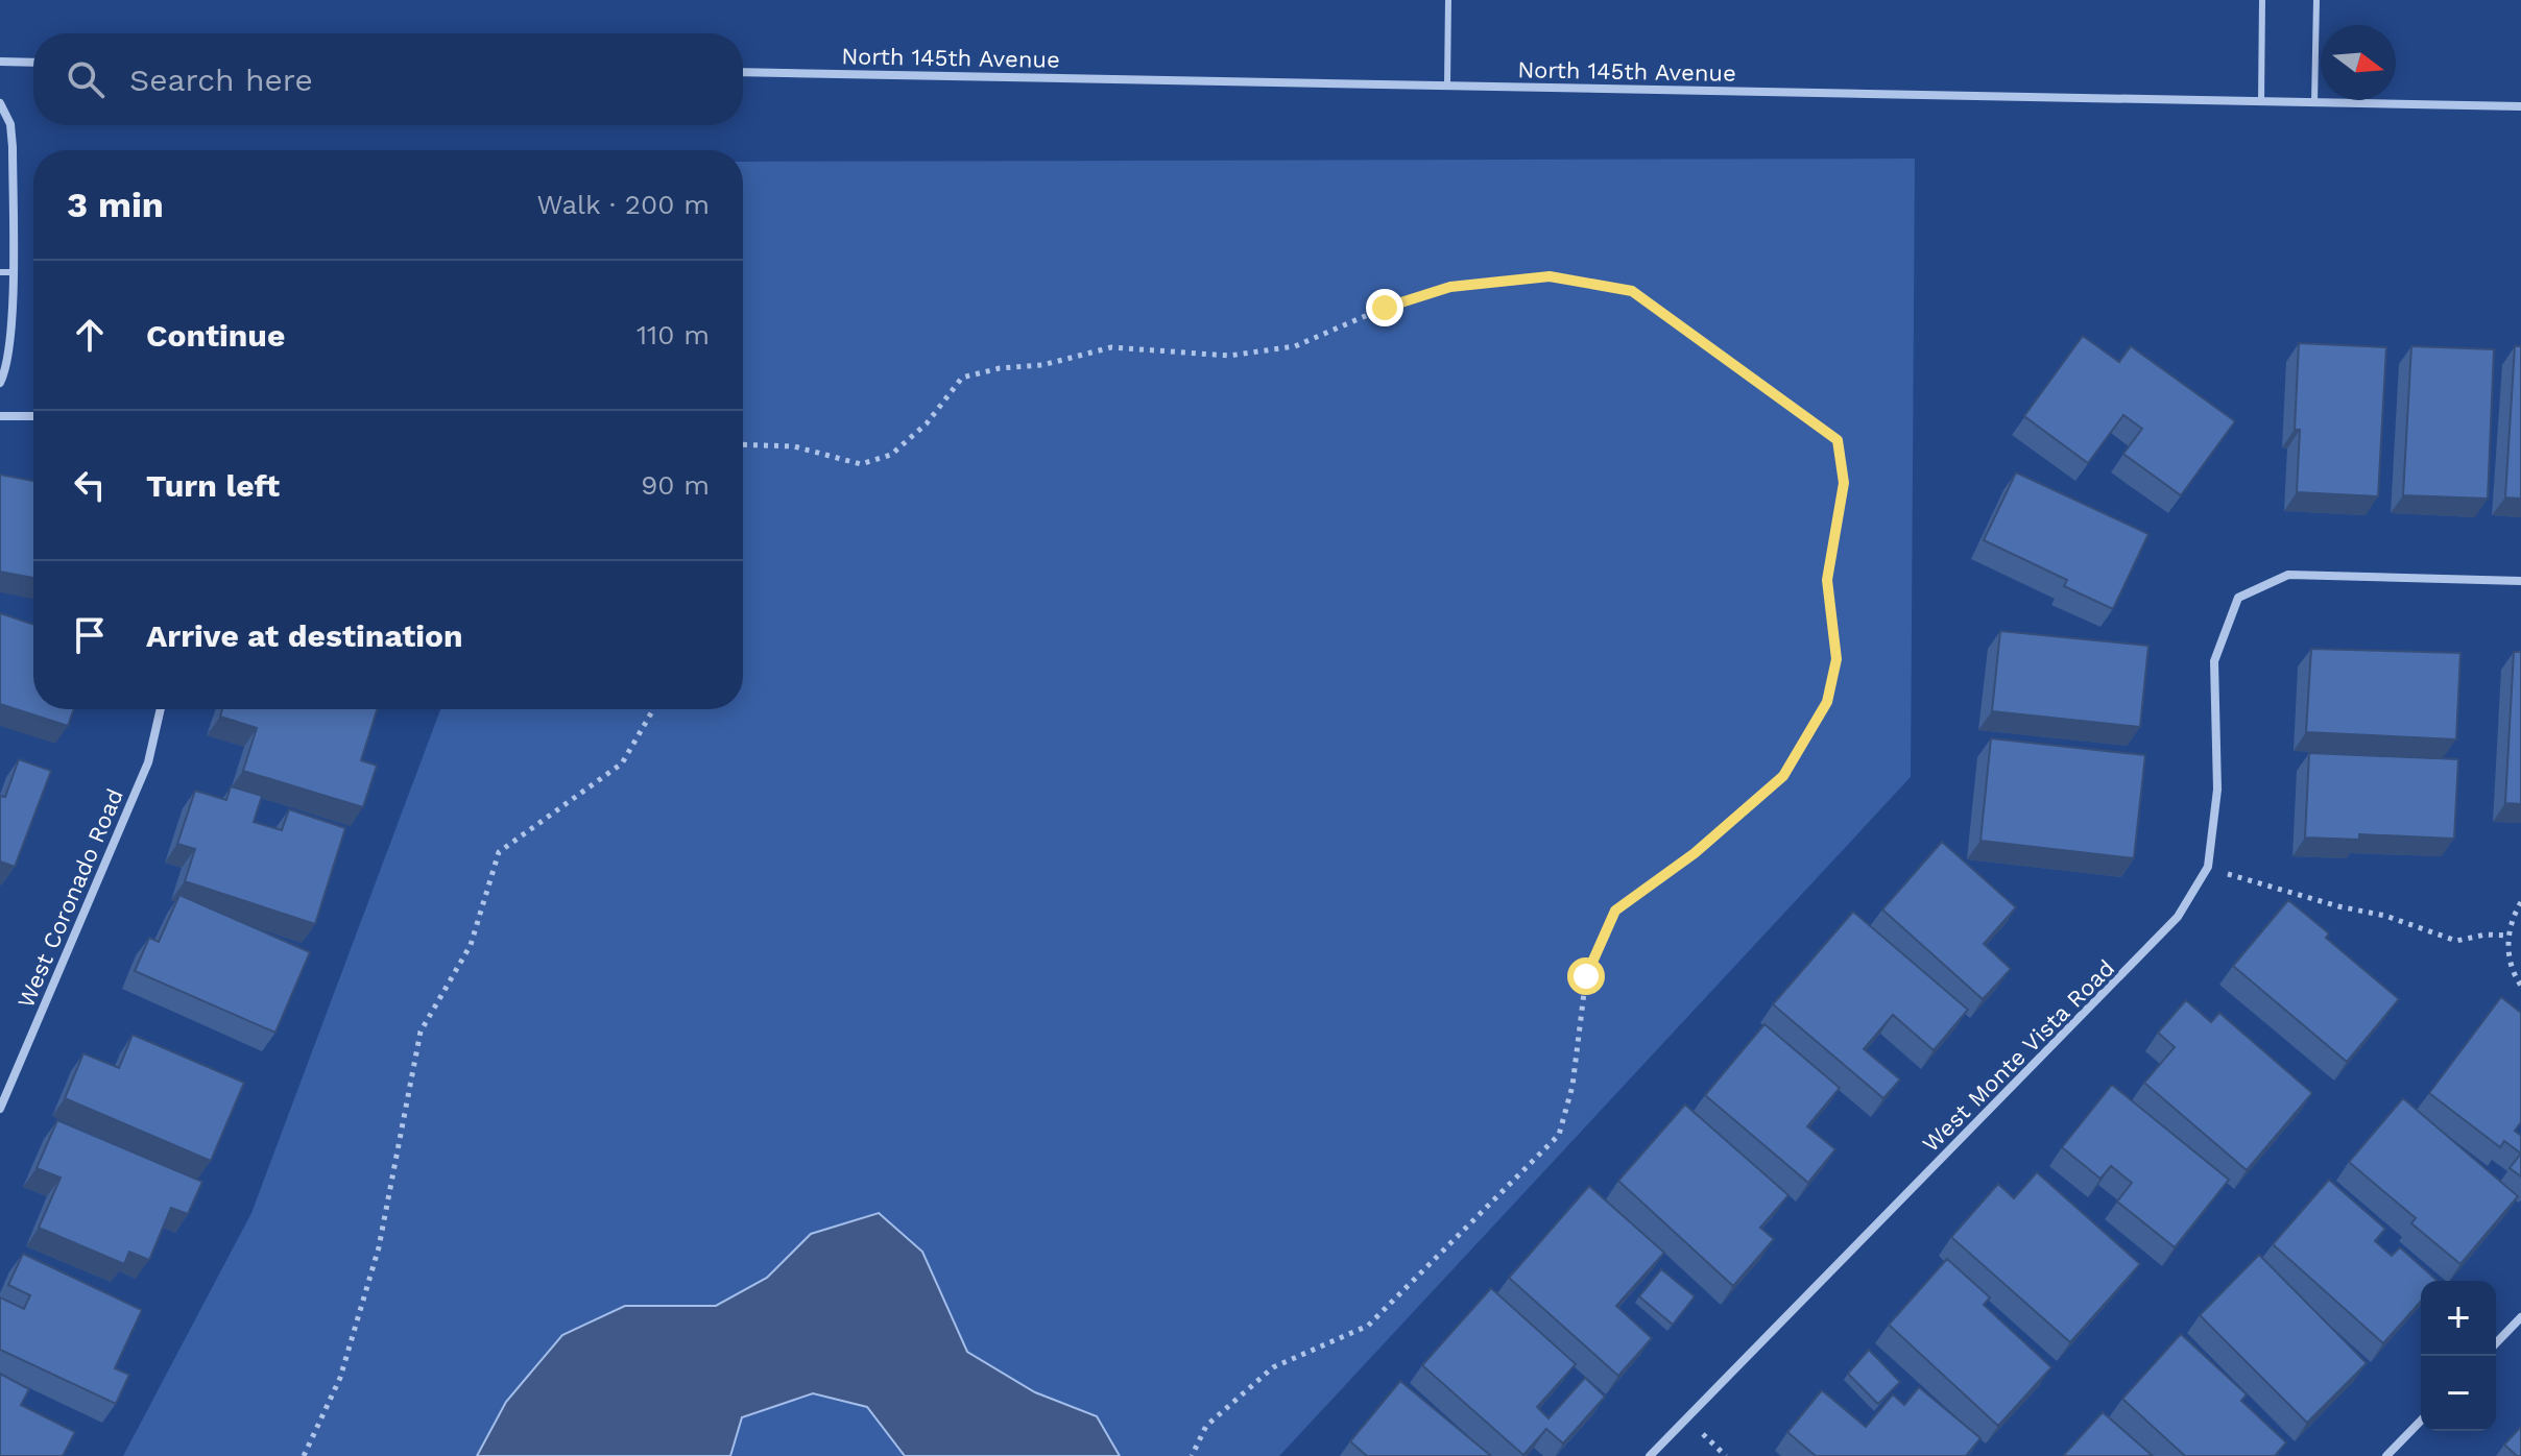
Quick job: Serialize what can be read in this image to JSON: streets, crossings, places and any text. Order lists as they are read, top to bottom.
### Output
{
  "streets": {
    "street": ["North 145th Avenue", "West Coronado Road", "West Monte Vista Road"]
  },
  "north": "right",
  "page": {
    "search": "Search here",
    "heading": ["3 min", "Walk · 200 m"],
    "list": [
      ["Continue", "110 m"],
      ["Turn left", "90 m"],
      "Arrive at destination"
    ],
    "map_buttons": ["+", "−"]
  }
}
